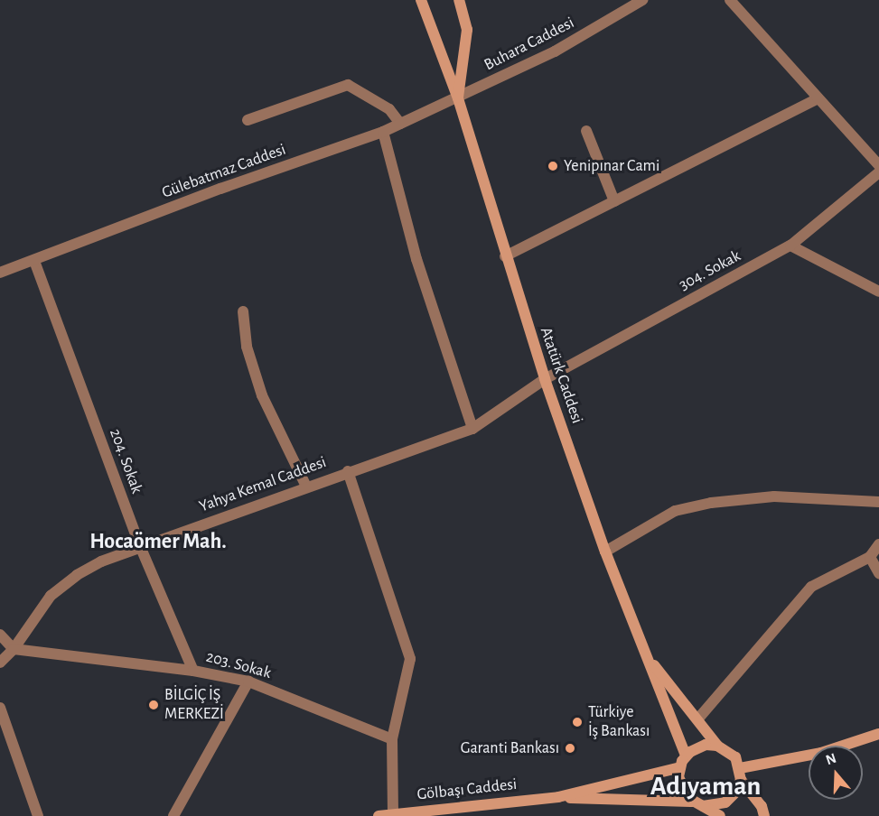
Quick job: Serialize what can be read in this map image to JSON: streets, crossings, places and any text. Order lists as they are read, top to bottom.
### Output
{
  "streets": {
    "main road": ["Atatürk Caddesi", "Gölbaşı Caddesi"],
    "street": [
      "Buhara Caddesi",
      "Gülebatmaz Caddesi",
      "304. Sokak",
      "204. Sokak",
      "Yahya Kemal Caddesi",
      "203. Sokak"
    ]
  },
  "crossings": [
    ["Buhara Caddesi", "Gülebatmaz Caddesi"],
    ["Buhara Caddesi", "Atatürk Caddesi"],
    ["Gülebatmaz Caddesi", "Atatürk Caddesi"],
    ["Gülebatmaz Caddesi", "204. Sokak"],
    ["304. Sokak", "Atatürk Caddesi"],
    ["304. Sokak", "Yahya Kemal Caddesi"],
    ["Atatürk Caddesi", "Yahya Kemal Caddesi"],
    ["Atatürk Caddesi", "Gölbaşı Caddesi"],
    ["204. Sokak", "Yahya Kemal Caddesi"],
    ["204. Sokak", "203. Sokak"],
    ["Yahya Kemal Caddesi", "203. Sokak"]
  ],
  "districts": ["Hocaömer Mah.", "Adıyaman"],
  "places": [
    "Yenipınar Cami",
    "BİLGİÇ İŞ MERKEZİ",
    "Türkiye İş Bankası",
    "Garanti Bankası"
  ],
  "north": "top"
}
